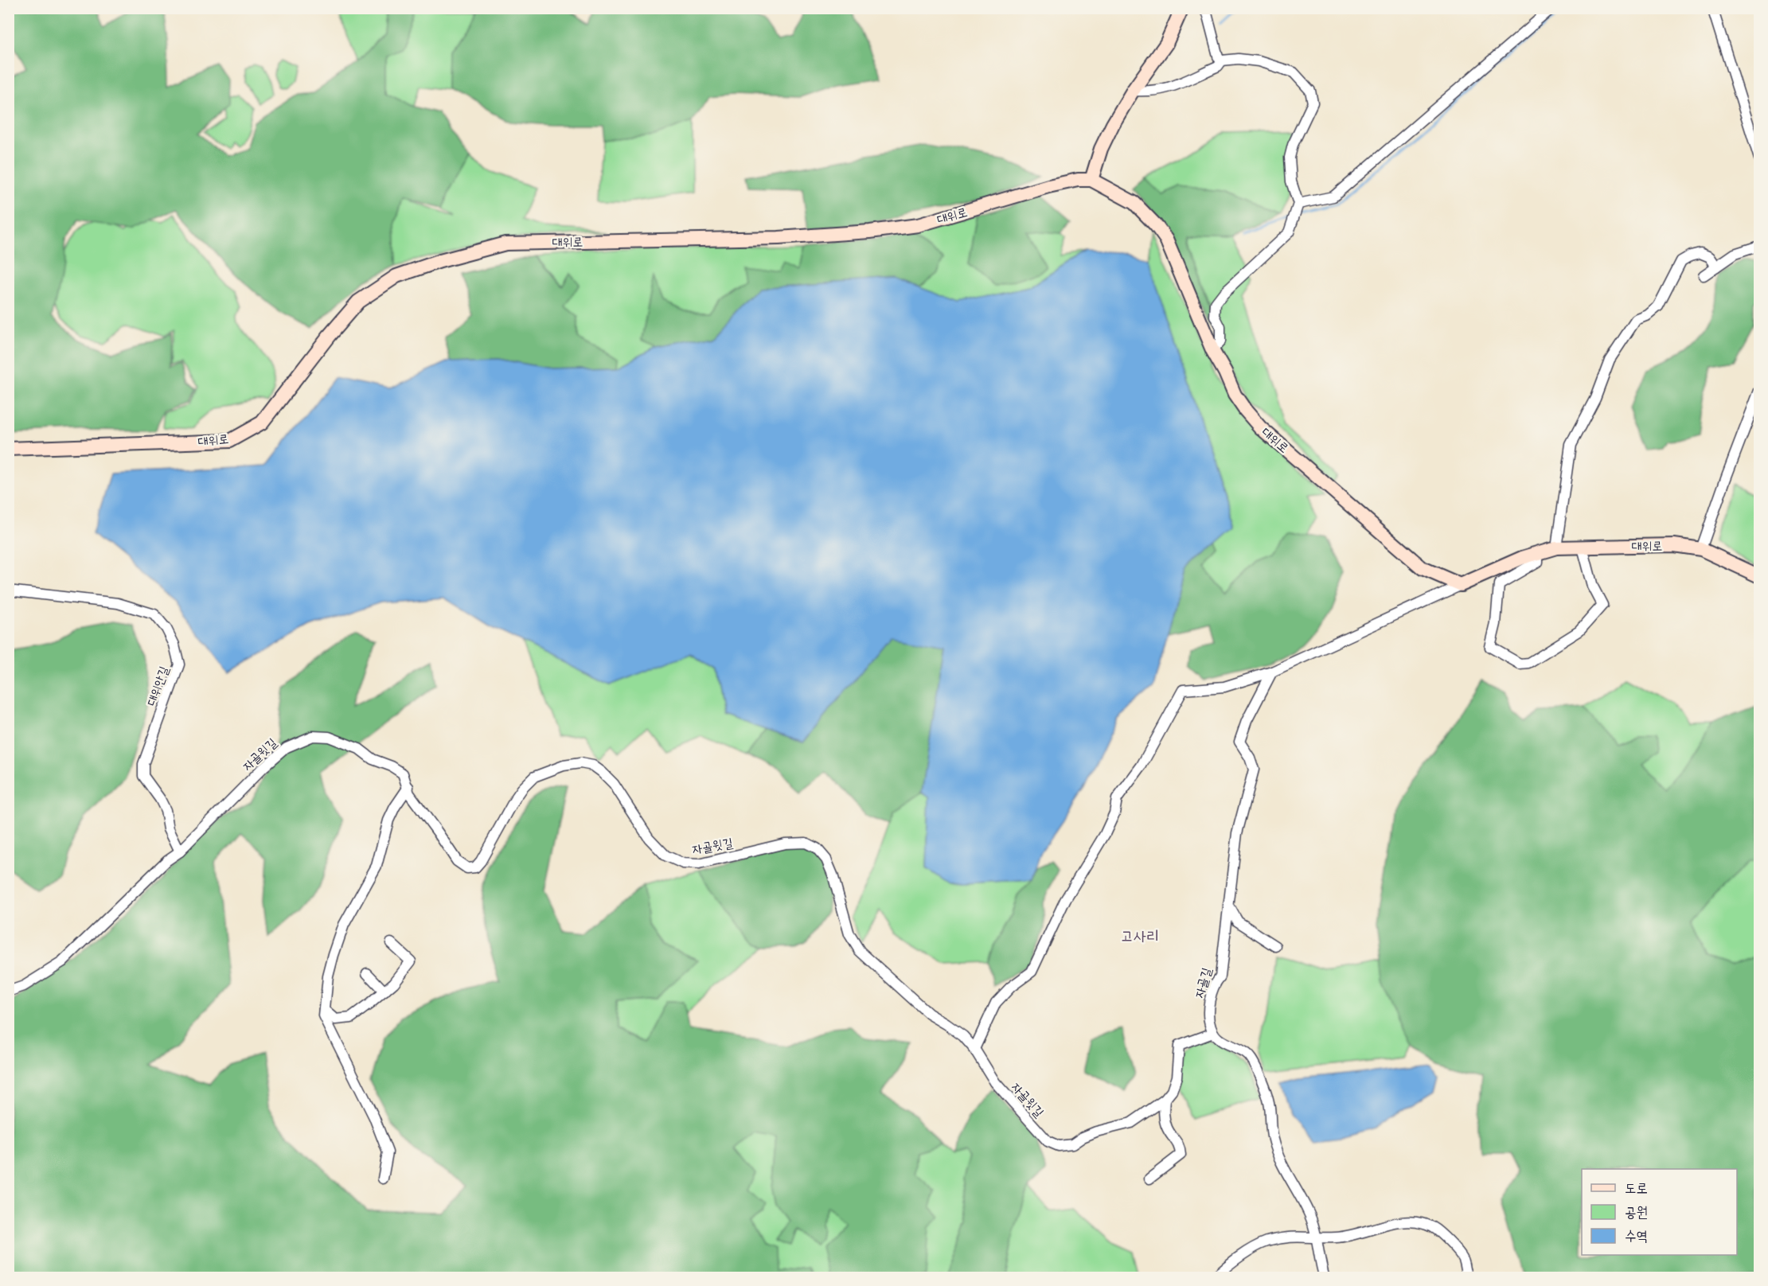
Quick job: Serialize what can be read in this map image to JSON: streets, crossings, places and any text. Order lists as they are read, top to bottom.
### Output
{
  "streets": {
    "main road": ["대위로"],
    "street": ["대위안길", "자골윗길", "자골길"]
  },
  "crossings": [
    ["대위안길", "자골윗길"],
    ["자골윗길", "자골길"]
  ],
  "districts": ["고사리"],
  "legend": ["도로", "공원", "수역"]
}
